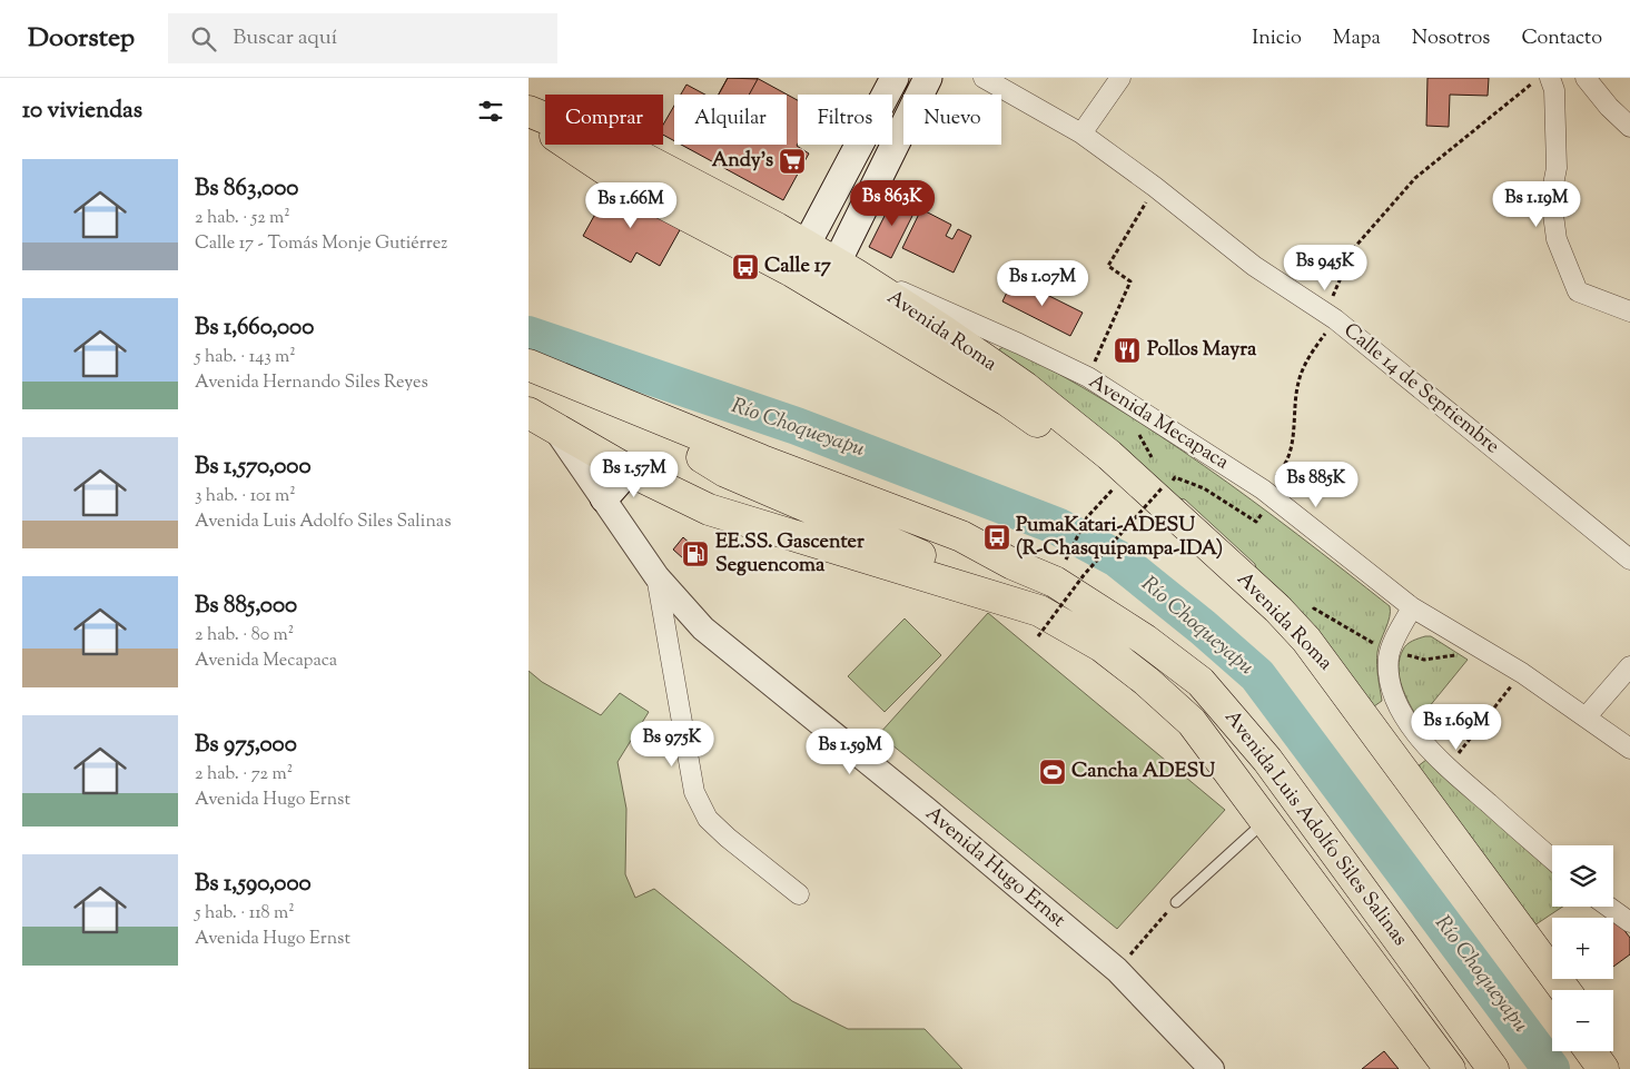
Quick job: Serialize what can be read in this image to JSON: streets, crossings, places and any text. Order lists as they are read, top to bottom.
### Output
{
  "streets": {
    "main road": ["Avenida Roma", "Avenida Luis Adolfo Siles Salinas"],
    "street": ["Calle 14 de Septiembre", "Avenida Mecapaca", "Avenida Hugo Ernst"]
  },
  "crossings": [
    ["Avenida Roma", "Avenida Mecapaca"],
    ["Avenida Luis Adolfo Siles Salinas", "Avenida Hugo Ernst"]
  ],
  "water": ["Río Choqueyapu"],
  "places": {
    "supermarket": ["Andy's"],
    "bus stop": ["Calle 17", "PumaKatari-ADESU (R-Chasquipampa-IDA)"],
    "restaurant": ["Pollos Mayra"],
    "fuel station": ["EE.SS. Gascenter Seguencoma"],
    "sports": ["Cancha ADESU"]
  },
  "page": {
    "header": "Doorstep",
    "search": "Buscar aquí",
    "nav": [
      "Inicio",
      "Mapa",
      "Nosotros",
      "Contacto"
    ],
    "heading": "10 viviendas",
    "chip": [
      "Comprar",
      "Alquilar",
      "Filtros",
      "Nuevo"
    ],
    "list": [
      {
        "name": "Bs 863,000",
        "note": "2 hab. · 52 m² · Calle 17 - Tomás Monje Gutiérrez"
      },
      {
        "name": "Bs 1,660,000",
        "note": "5 hab. · 143 m² · Avenida Hernando Siles Reyes"
      },
      {
        "name": "Bs 1,570,000",
        "note": "3 hab. · 101 m² · Avenida Luis Adolfo Siles Salinas"
      },
      {
        "name": "Bs 885,000",
        "note": "2 hab. · 80 m² · Avenida Mecapaca"
      },
      {
        "name": "Bs 975,000",
        "note": "2 hab. · 72 m² · Avenida Hugo Ernst"
      },
      {
        "name": "Bs 1,590,000",
        "note": "5 hab. · 118 m² · Avenida Hugo Ernst"
      }
    ],
    "price": [
      "Bs 863K",
      "Bs 1.19M",
      "Bs 1.66M",
      "Bs 945K",
      "Bs 1.07M",
      "Bs 1.57M",
      "Bs 885K",
      "Bs 1.69M",
      "Bs 975K",
      "Bs 1.59M"
    ],
    "map_buttons": ["+", "−"]
  }
}
